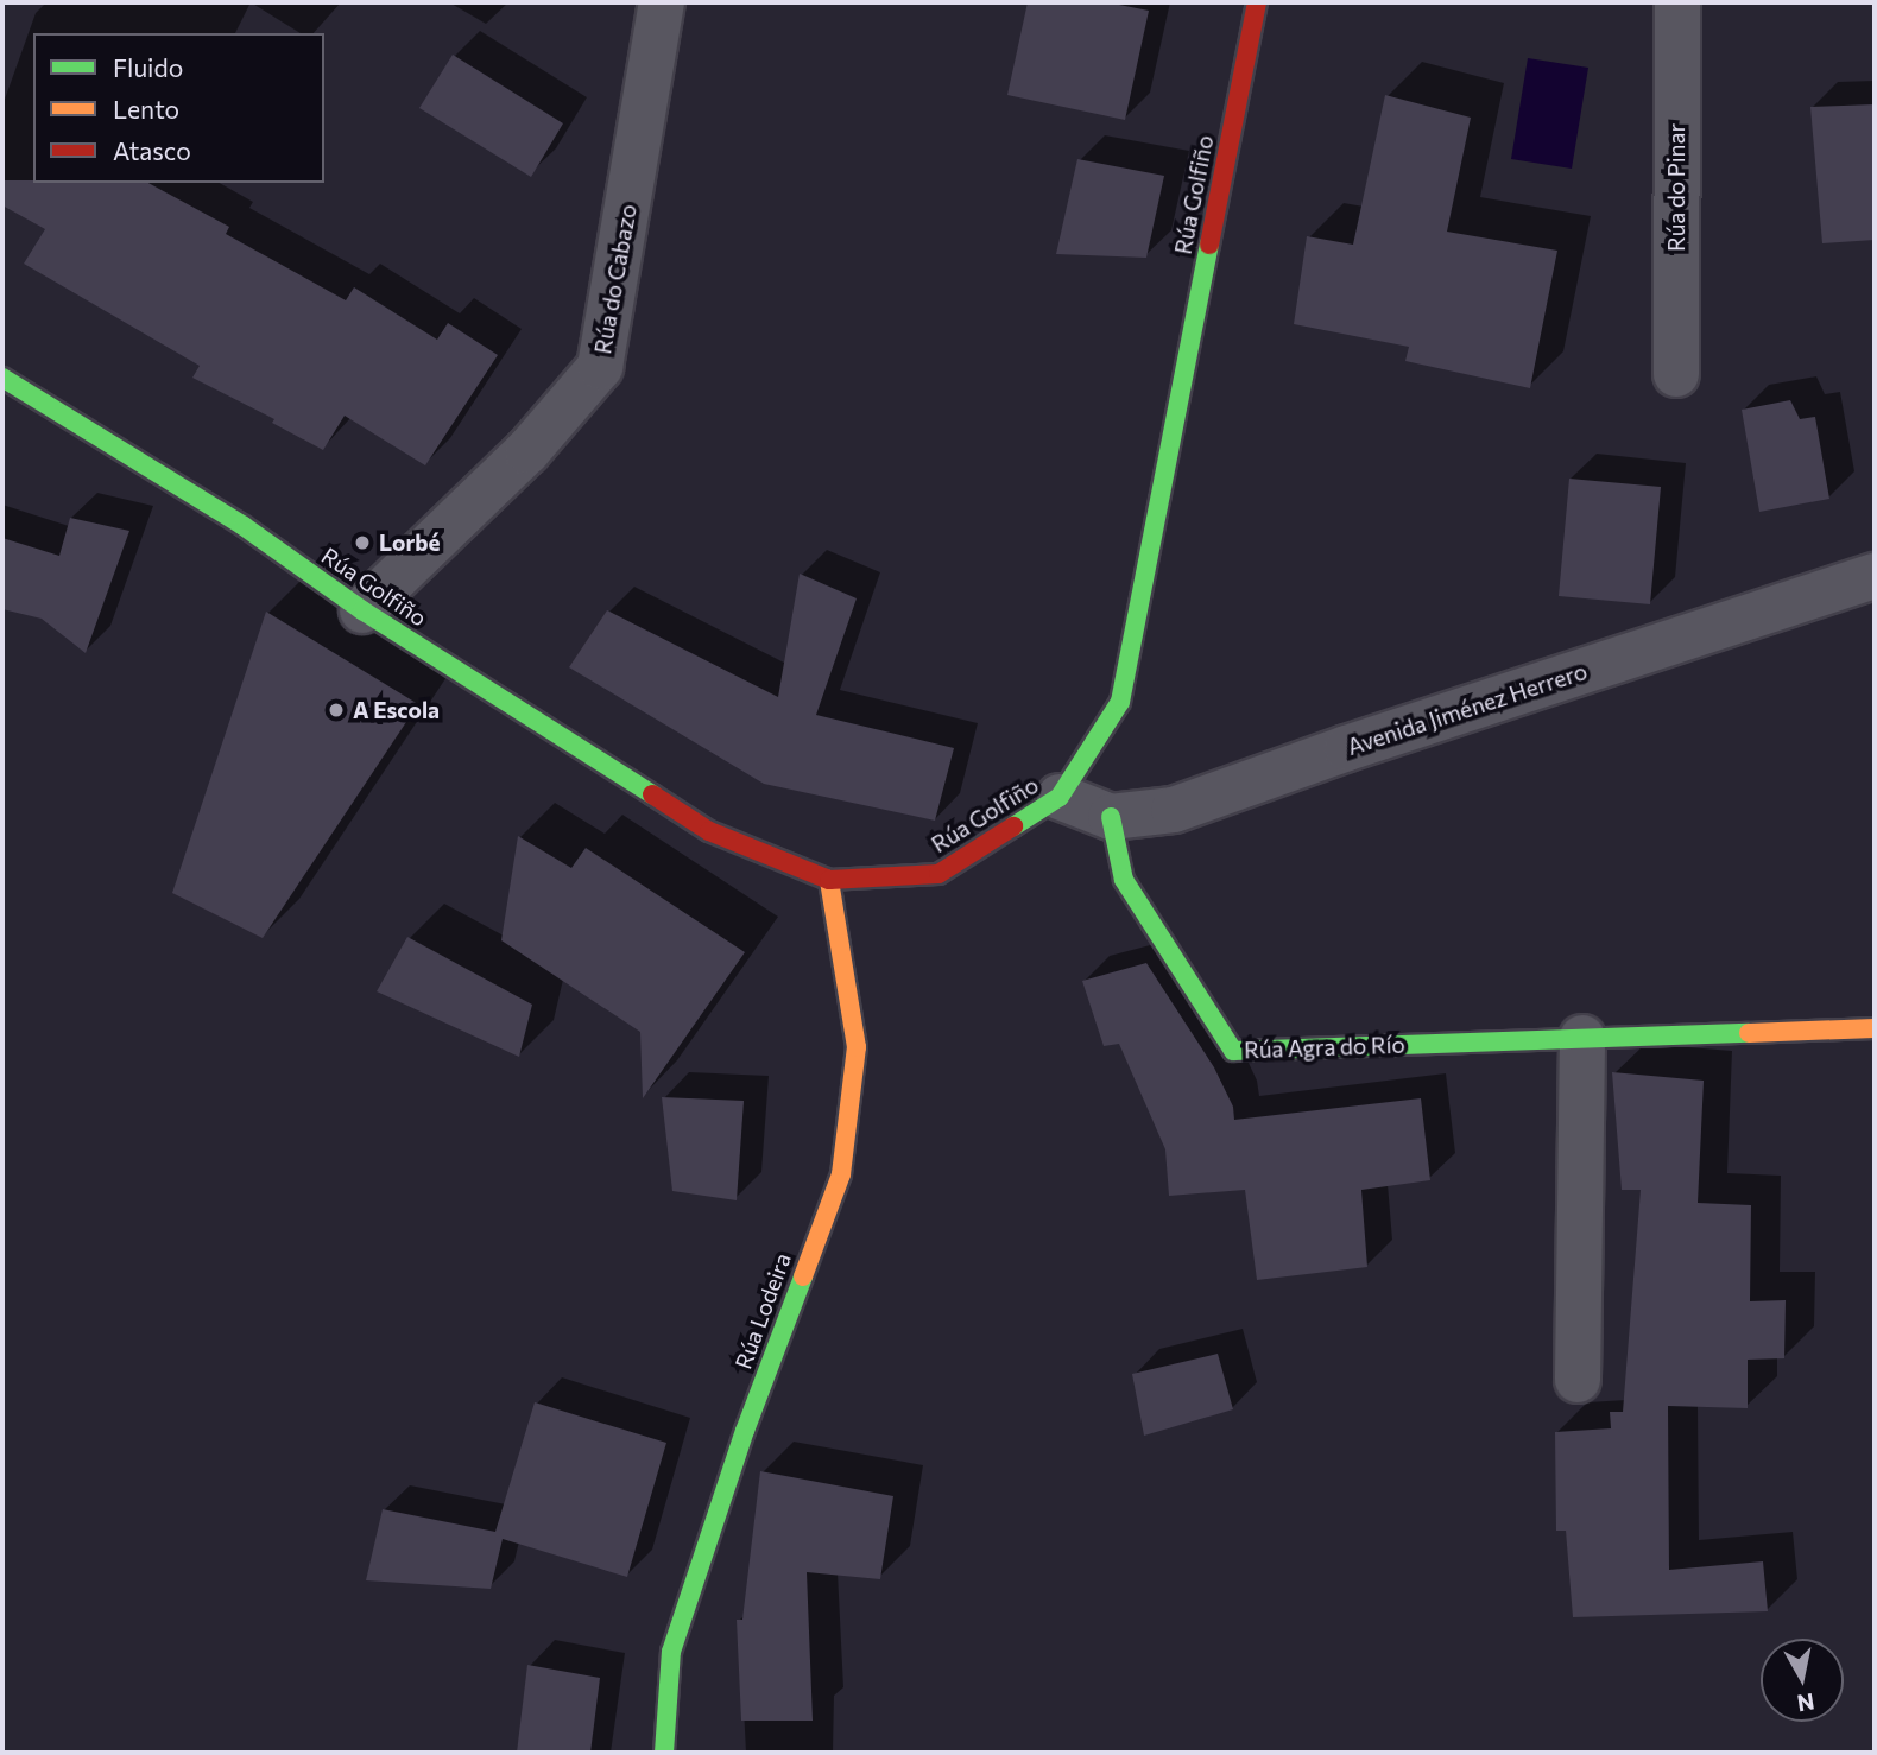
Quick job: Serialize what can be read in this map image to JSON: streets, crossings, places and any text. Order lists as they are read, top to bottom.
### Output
{
  "streets": {
    "main road": ["Rúa Golfiño", "Rúa Agra do Río", "Rúa Lodeira"],
    "street": ["Rúa do Pinar", "Rúa do Cabazo", "Avenida Jiménez Herrero"]
  },
  "crossings": [
    ["Rúa Golfiño", "Rúa do Cabazo"],
    ["Rúa Golfiño", "Avenida Jiménez Herrero"],
    ["Rúa Golfiño", "Rúa Lodeira"],
    ["Avenida Jiménez Herrero", "Rúa Agra do Río"]
  ],
  "places": ["Lorbé", "A Escola"],
  "legend": ["Fluido", "Lento", "Atasco"],
  "north": "bottom"
}
